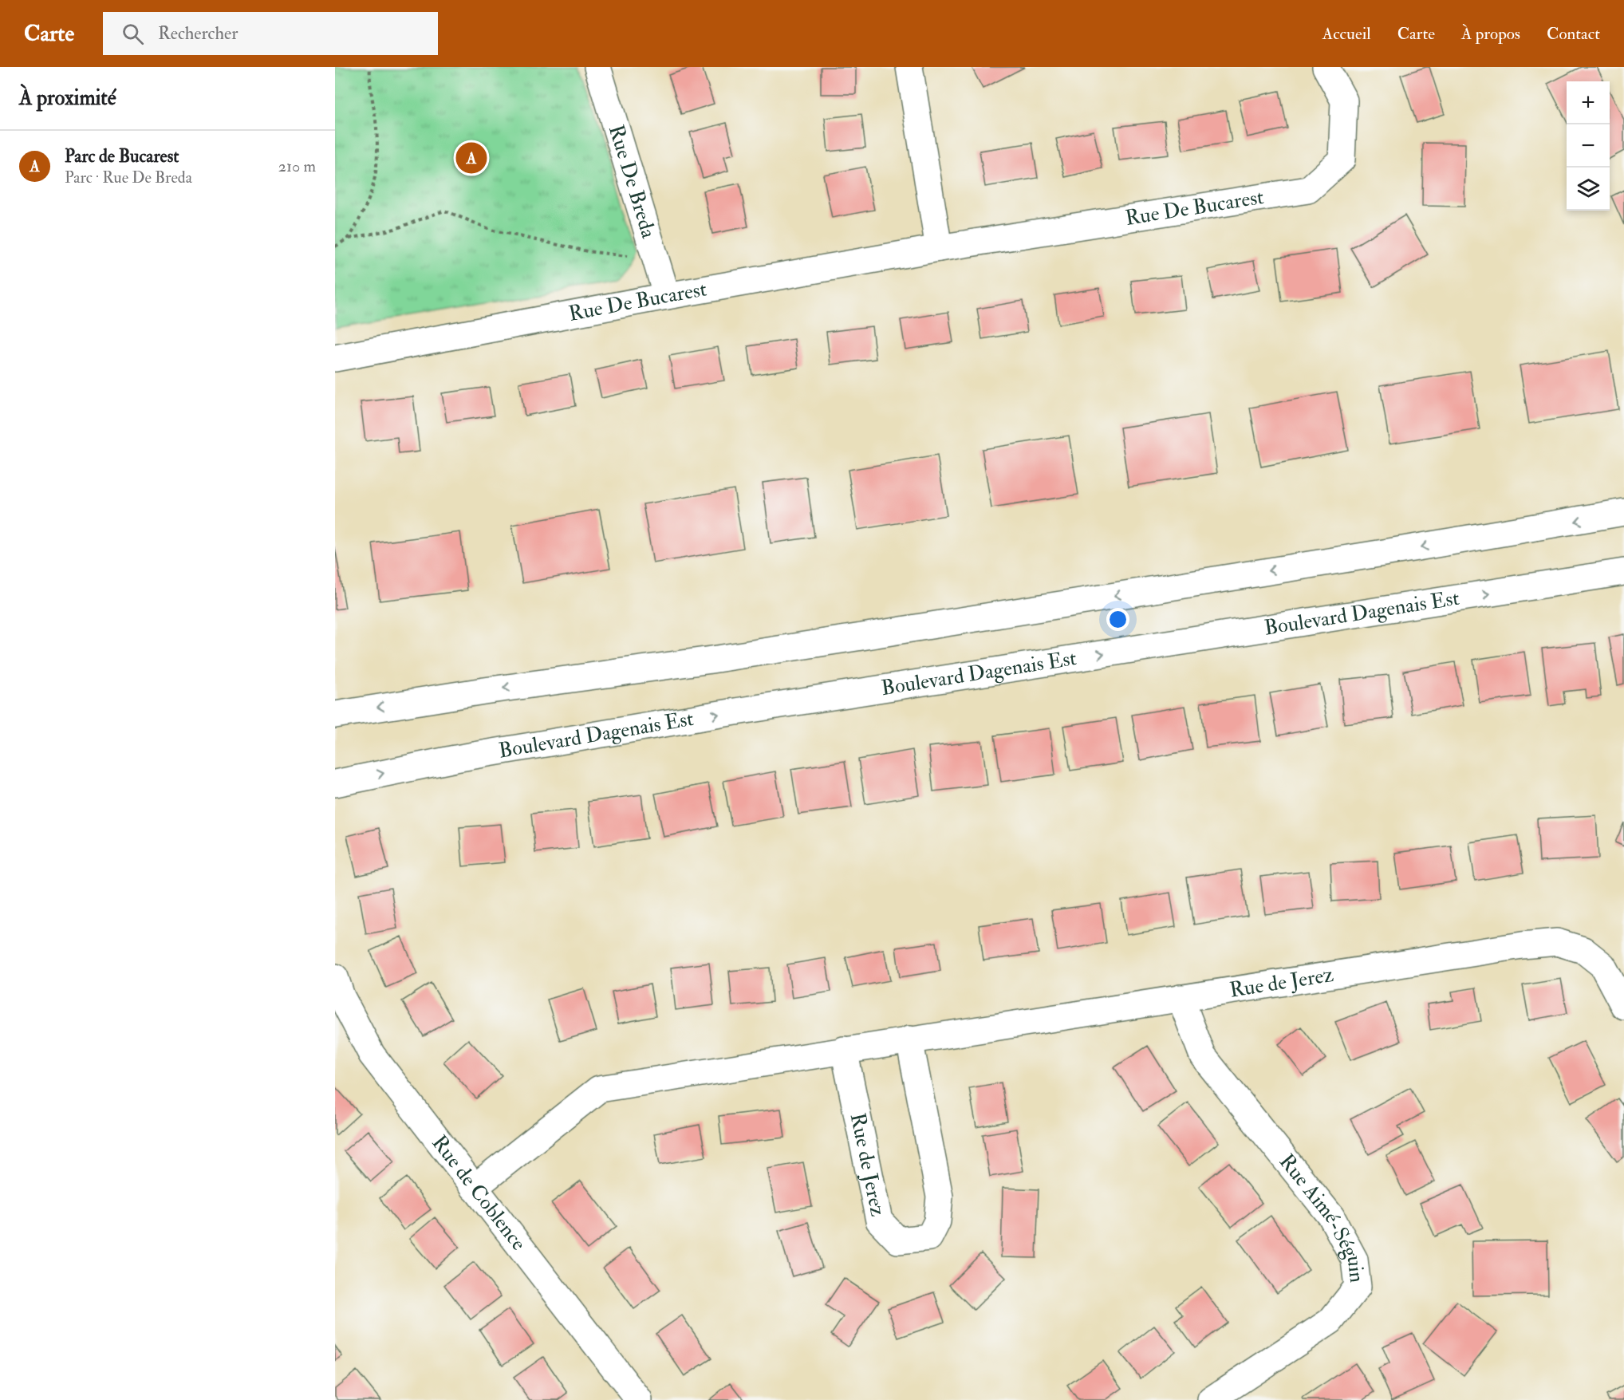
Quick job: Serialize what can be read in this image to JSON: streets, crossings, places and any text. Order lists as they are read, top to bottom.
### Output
{
  "streets": {
    "street": [
      "Rue De Breda",
      "Rue De Bucarest",
      "Boulevard Dagenais Est",
      "Rue de Jerez",
      "Rue de Coblence",
      "Rue Aimé-Séguin"
    ]
  },
  "crossings": [
    ["Rue De Breda", "Rue De Bucarest"],
    ["Rue de Jerez", "Rue de Coblence"],
    ["Rue de Jerez", "Rue Aimé-Séguin"]
  ],
  "page": {
    "header": "Carte",
    "search": "Rechercher",
    "nav": [
      "Accueil",
      "Carte",
      "À propos",
      "Contact"
    ],
    "heading": "À proximité",
    "map_buttons": ["+", "−"],
    "list": [
      {
        "mark": "A",
        "name": "Parc de Bucarest",
        "note": "Parc · Rue De Breda",
        "value": "210 m"
      }
    ],
    "pins": "A"
  }
}
